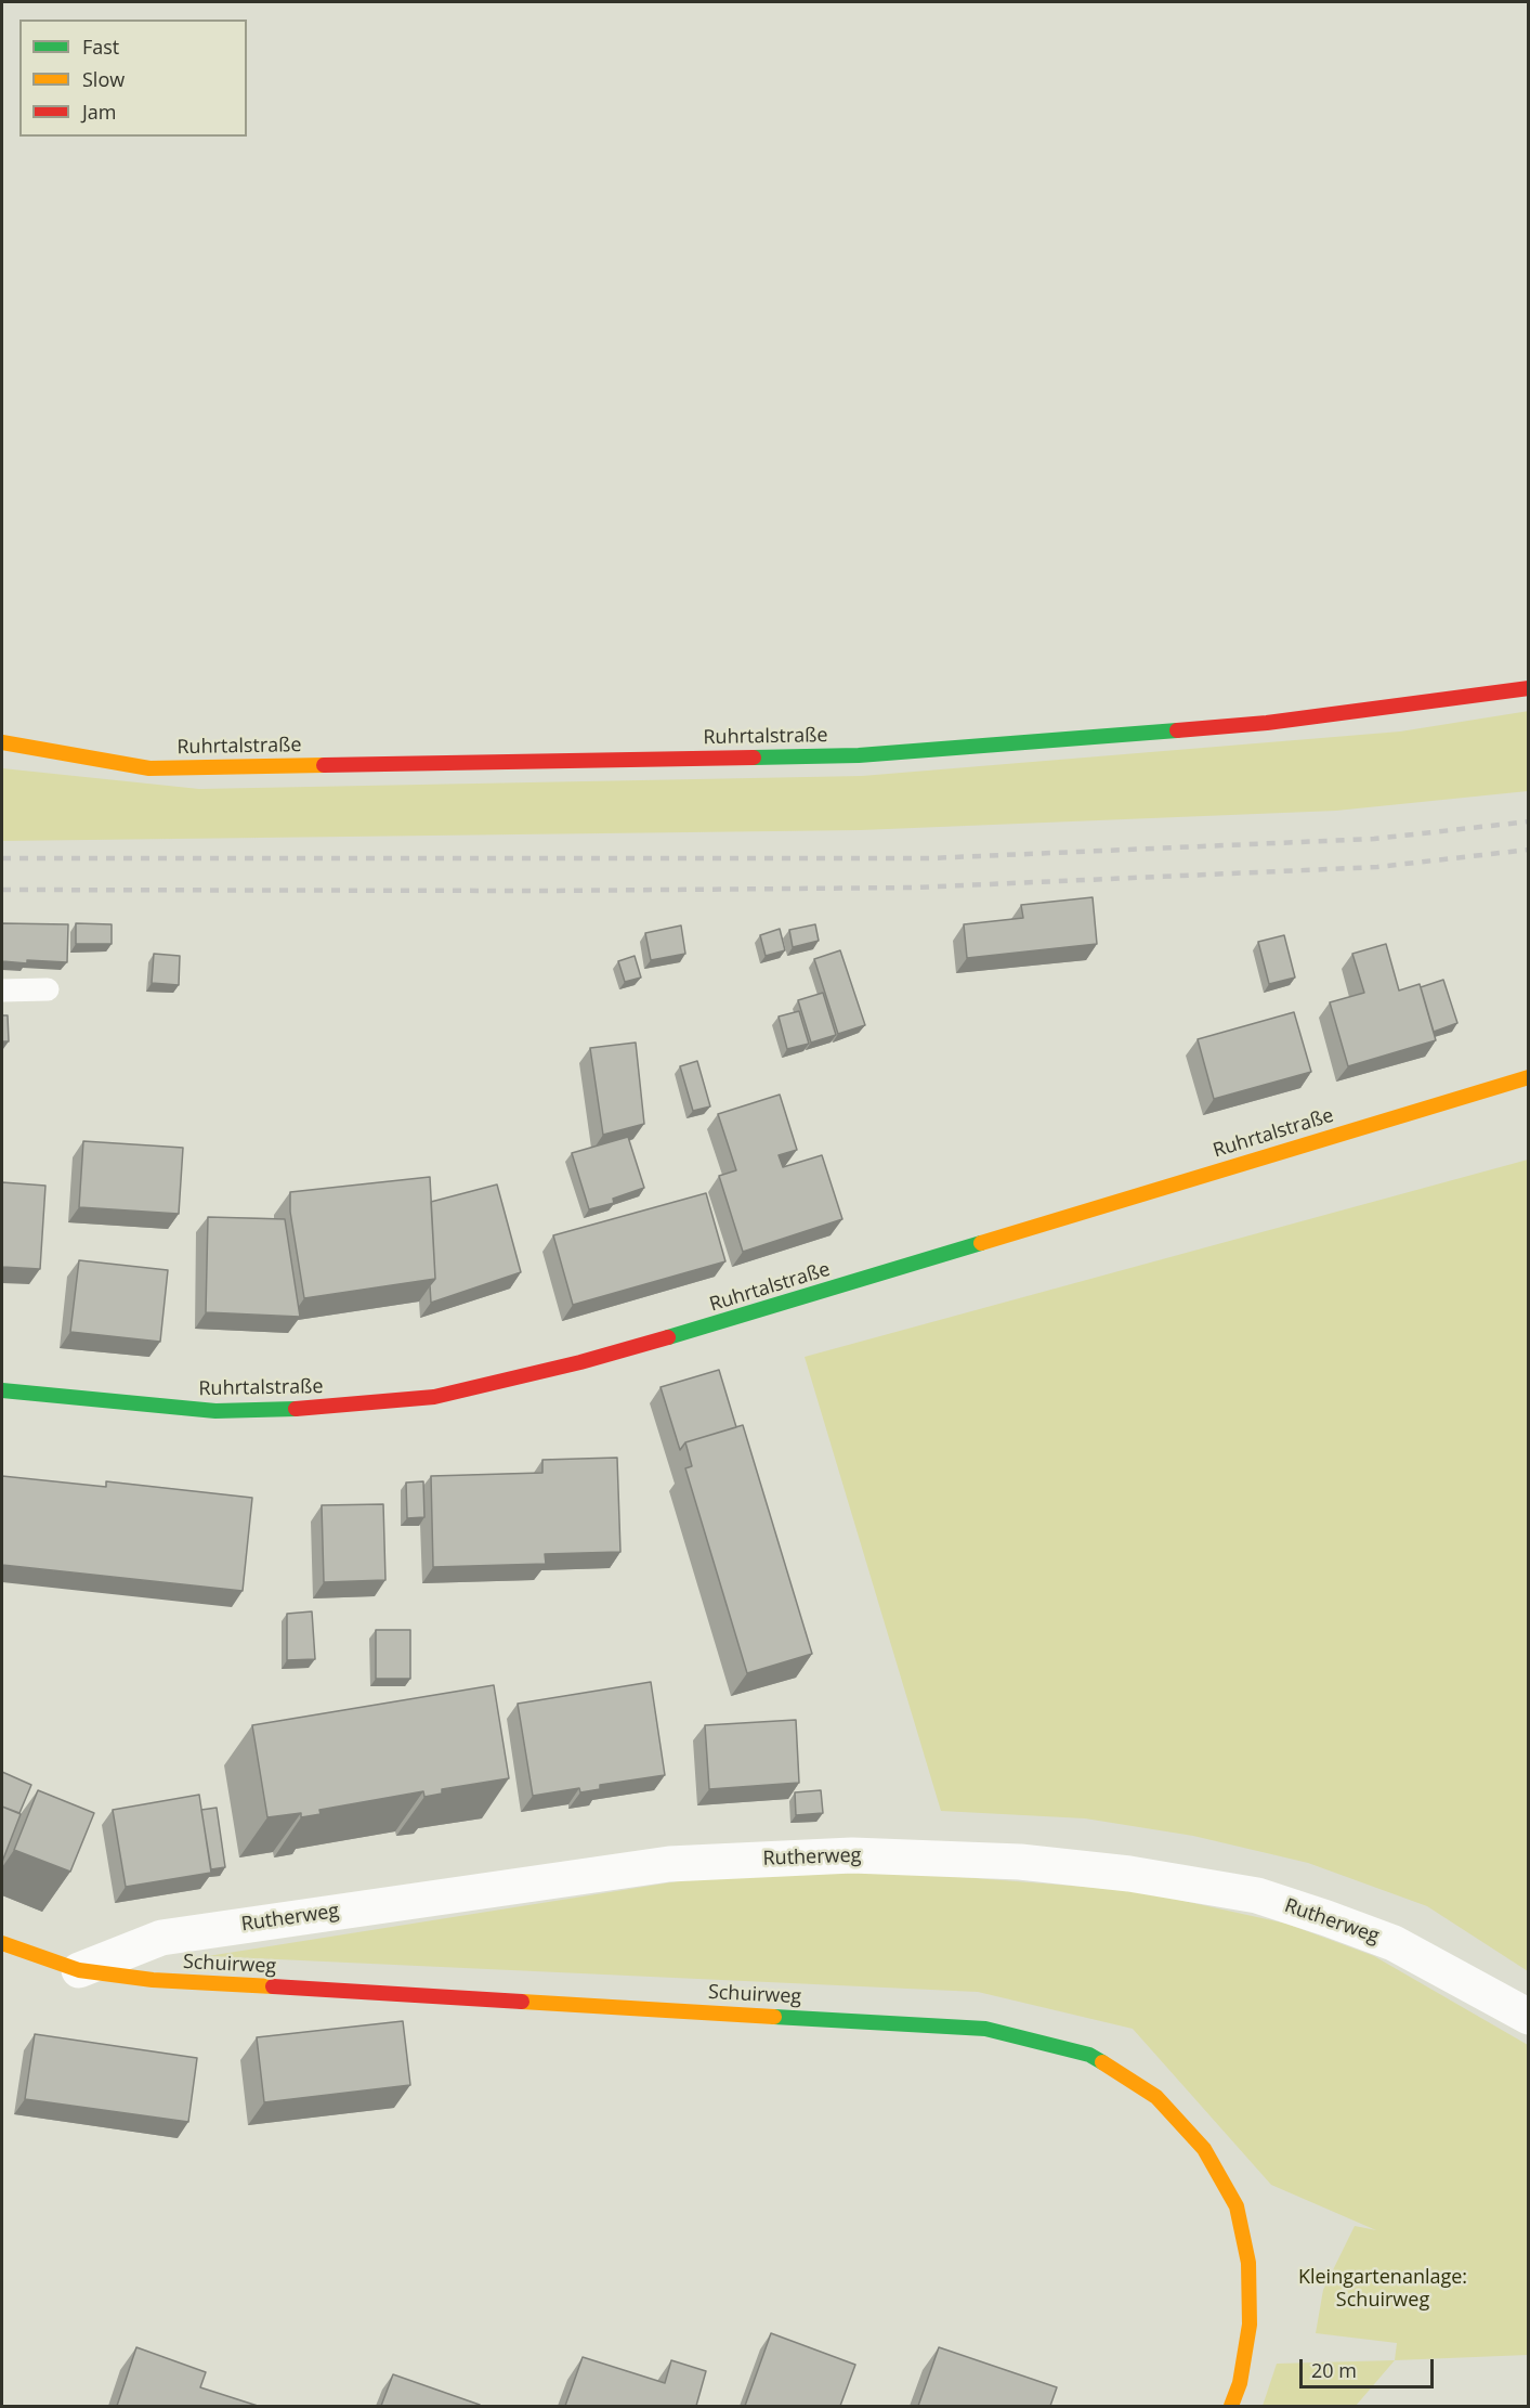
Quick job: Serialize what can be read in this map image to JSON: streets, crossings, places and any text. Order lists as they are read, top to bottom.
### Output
{
  "streets": {
    "main road": ["Ruhrtalstraße", "Schuirweg"],
    "street": ["Rutherweg"]
  },
  "crossings": [
    ["Rutherweg", "Schuirweg"]
  ],
  "parks": ["Kleingartenanlage: Schuirweg"],
  "legend": ["Fast", "Slow", "Jam"],
  "scale_bar": "20 m"
}
